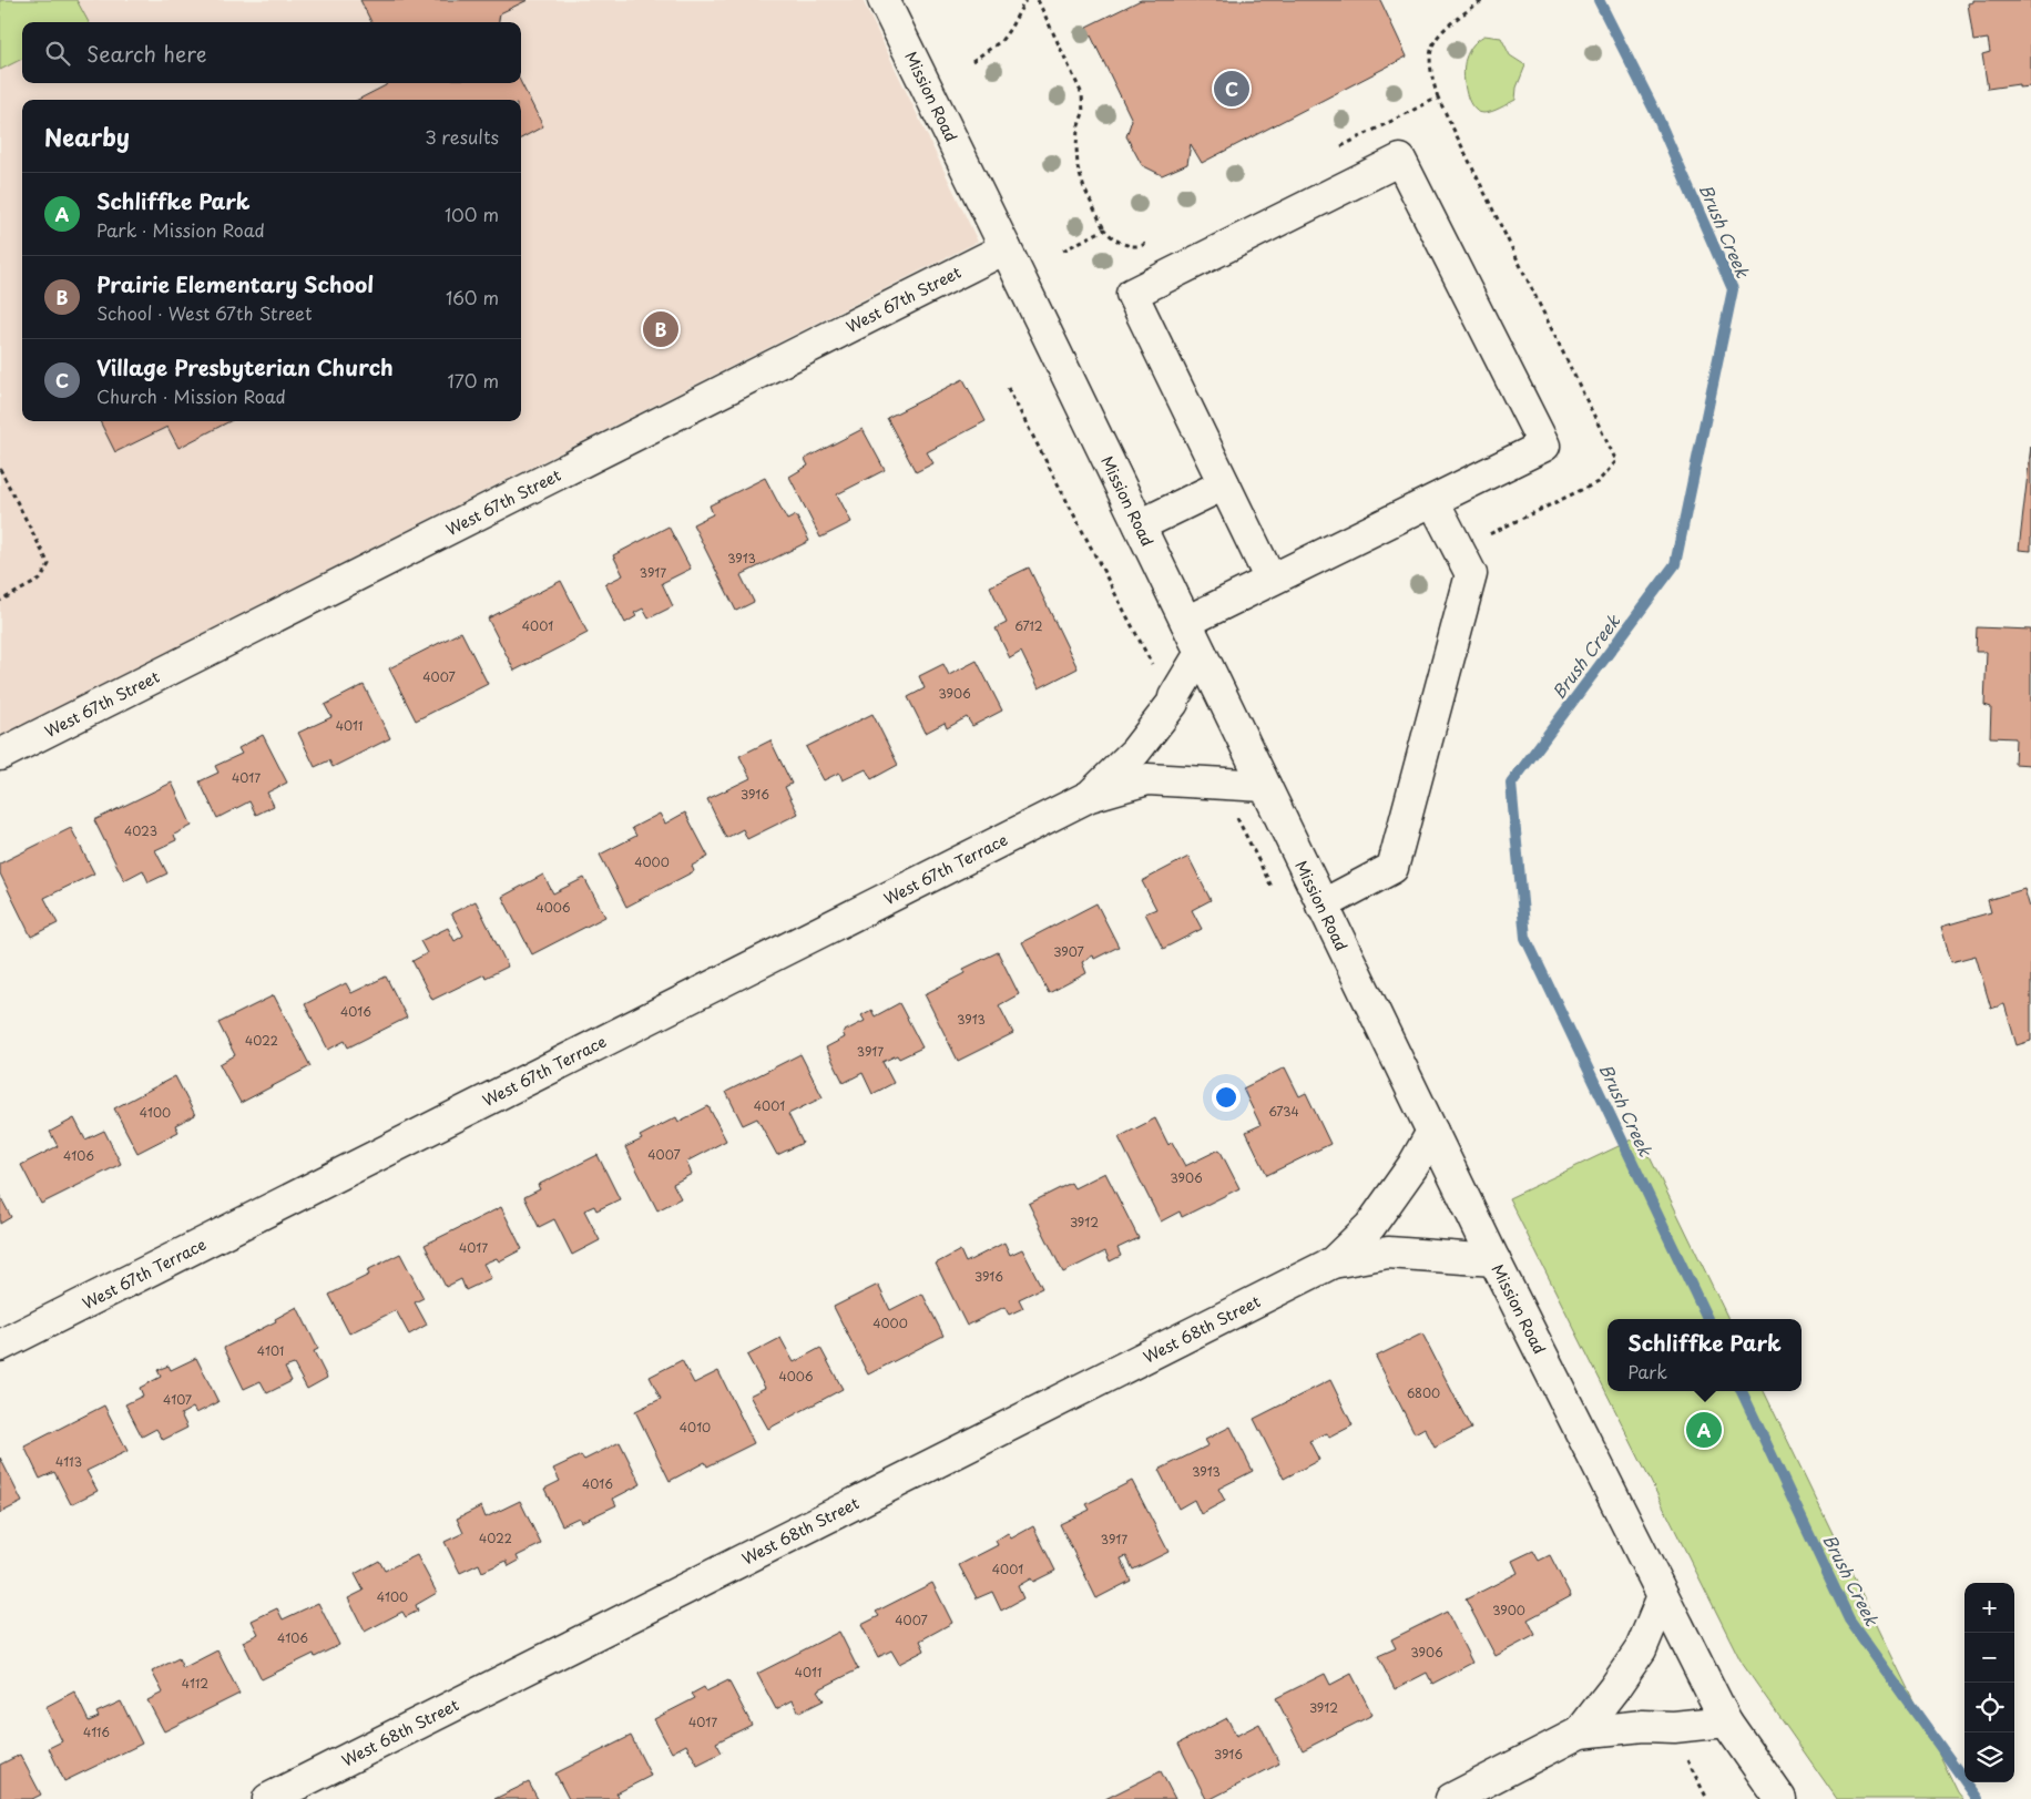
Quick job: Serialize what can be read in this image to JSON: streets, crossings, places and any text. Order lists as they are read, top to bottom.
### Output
{
  "streets": {
    "street": [
      "Mission Road",
      "West 67th Street",
      "West 67th Terrace",
      "West 68th Street"
    ]
  },
  "crossings": [
    ["Mission Road", "West 67th Street"],
    ["Mission Road", "West 67th Terrace"],
    ["Mission Road", "West 68th Street"]
  ],
  "water": ["Brush Creek"],
  "house_numbers": [
    "3913",
    "3917",
    "4001",
    "6712",
    "4007",
    "3906",
    "4011",
    "4017",
    "3916",
    "4023",
    "4000",
    "4006",
    "3907",
    "4016",
    "3913",
    "4022",
    "3917",
    "4001",
    "6734",
    "4100",
    "4007",
    "4106",
    "3906",
    "3912",
    "4017",
    "3916",
    "4000",
    "4101",
    "4006",
    "6800",
    "4107",
    "4010",
    "4113",
    "3913",
    "4016",
    "4022",
    "3917",
    "4001",
    "4100",
    "3900",
    "4007",
    "4106",
    "3906",
    "4011",
    "4112",
    "3912",
    "4017",
    "4116",
    "3916"
  ],
  "page": {
    "search": "Search here",
    "pins": ["C", "B", "A"],
    "heading": ["Nearby", "3 results"],
    "list": [
      {
        "mark": "A",
        "name": "Schliffke Park",
        "note": "Park · Mission Road",
        "value": "100 m"
      },
      {
        "mark": "B",
        "name": "Prairie Elementary School",
        "note": "School · West 67th Street",
        "value": "160 m"
      },
      {
        "mark": "C",
        "name": "Village Presbyterian Church",
        "note": "Church · Mission Road",
        "value": "170 m"
      }
    ],
    "popup": ["Schliffke Park", "Park"],
    "map_buttons": ["+", "−"]
  }
}
